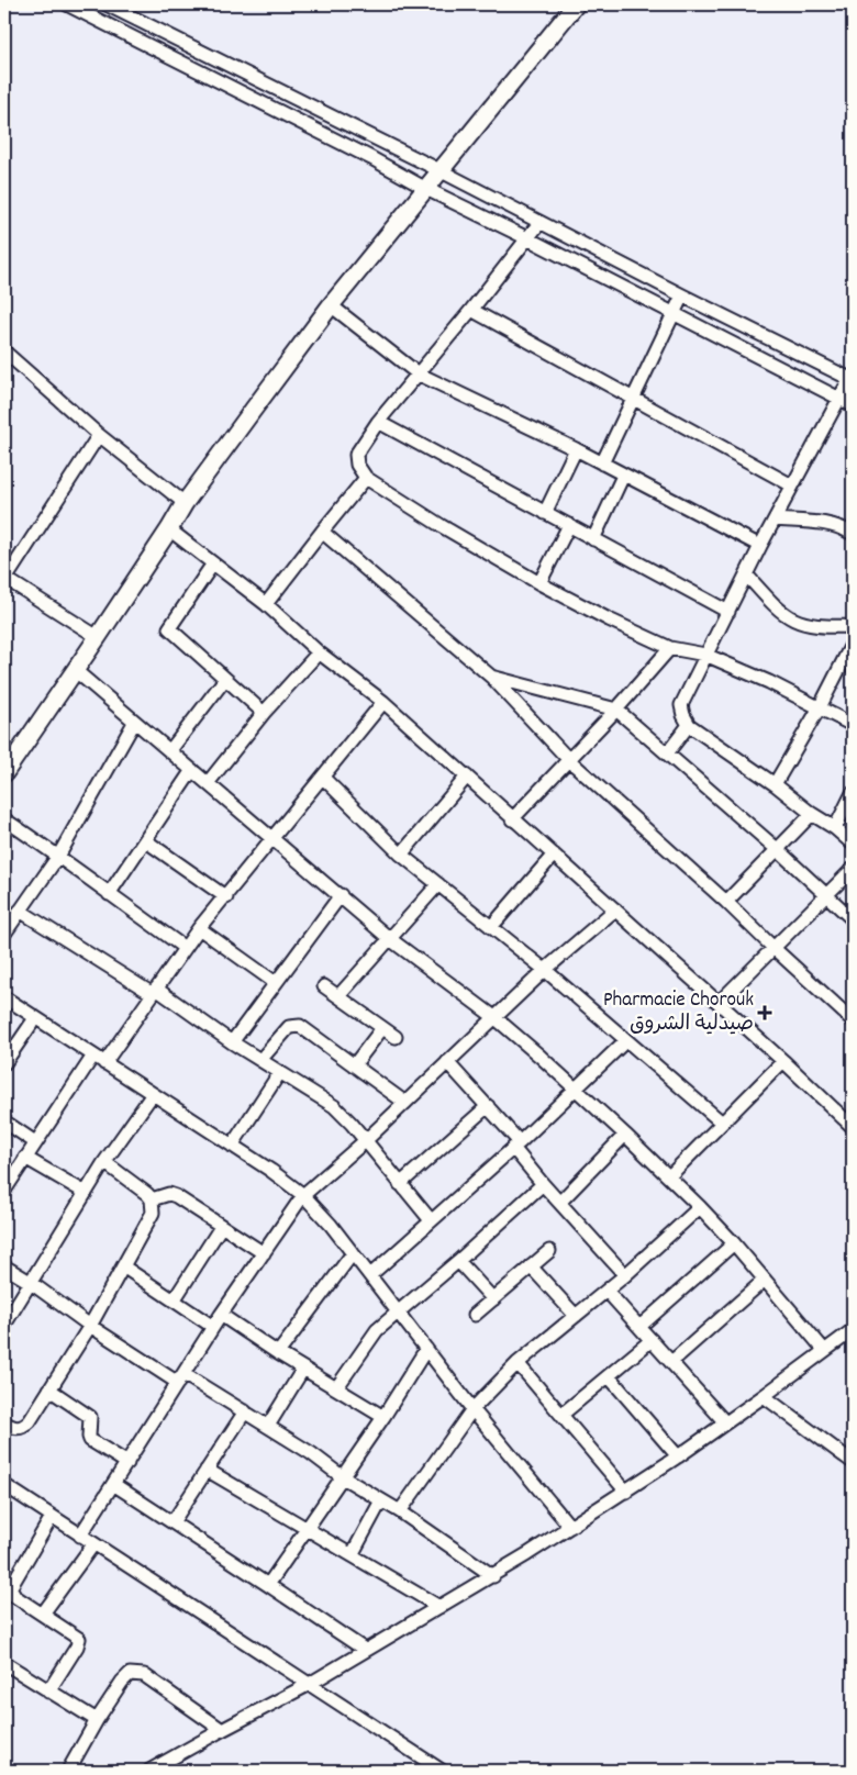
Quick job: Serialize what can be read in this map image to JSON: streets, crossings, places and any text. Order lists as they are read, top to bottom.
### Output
{
  "places": {
    "health": ["Pharmacie Chorouk صيدلية الشروق"]
  }
}
